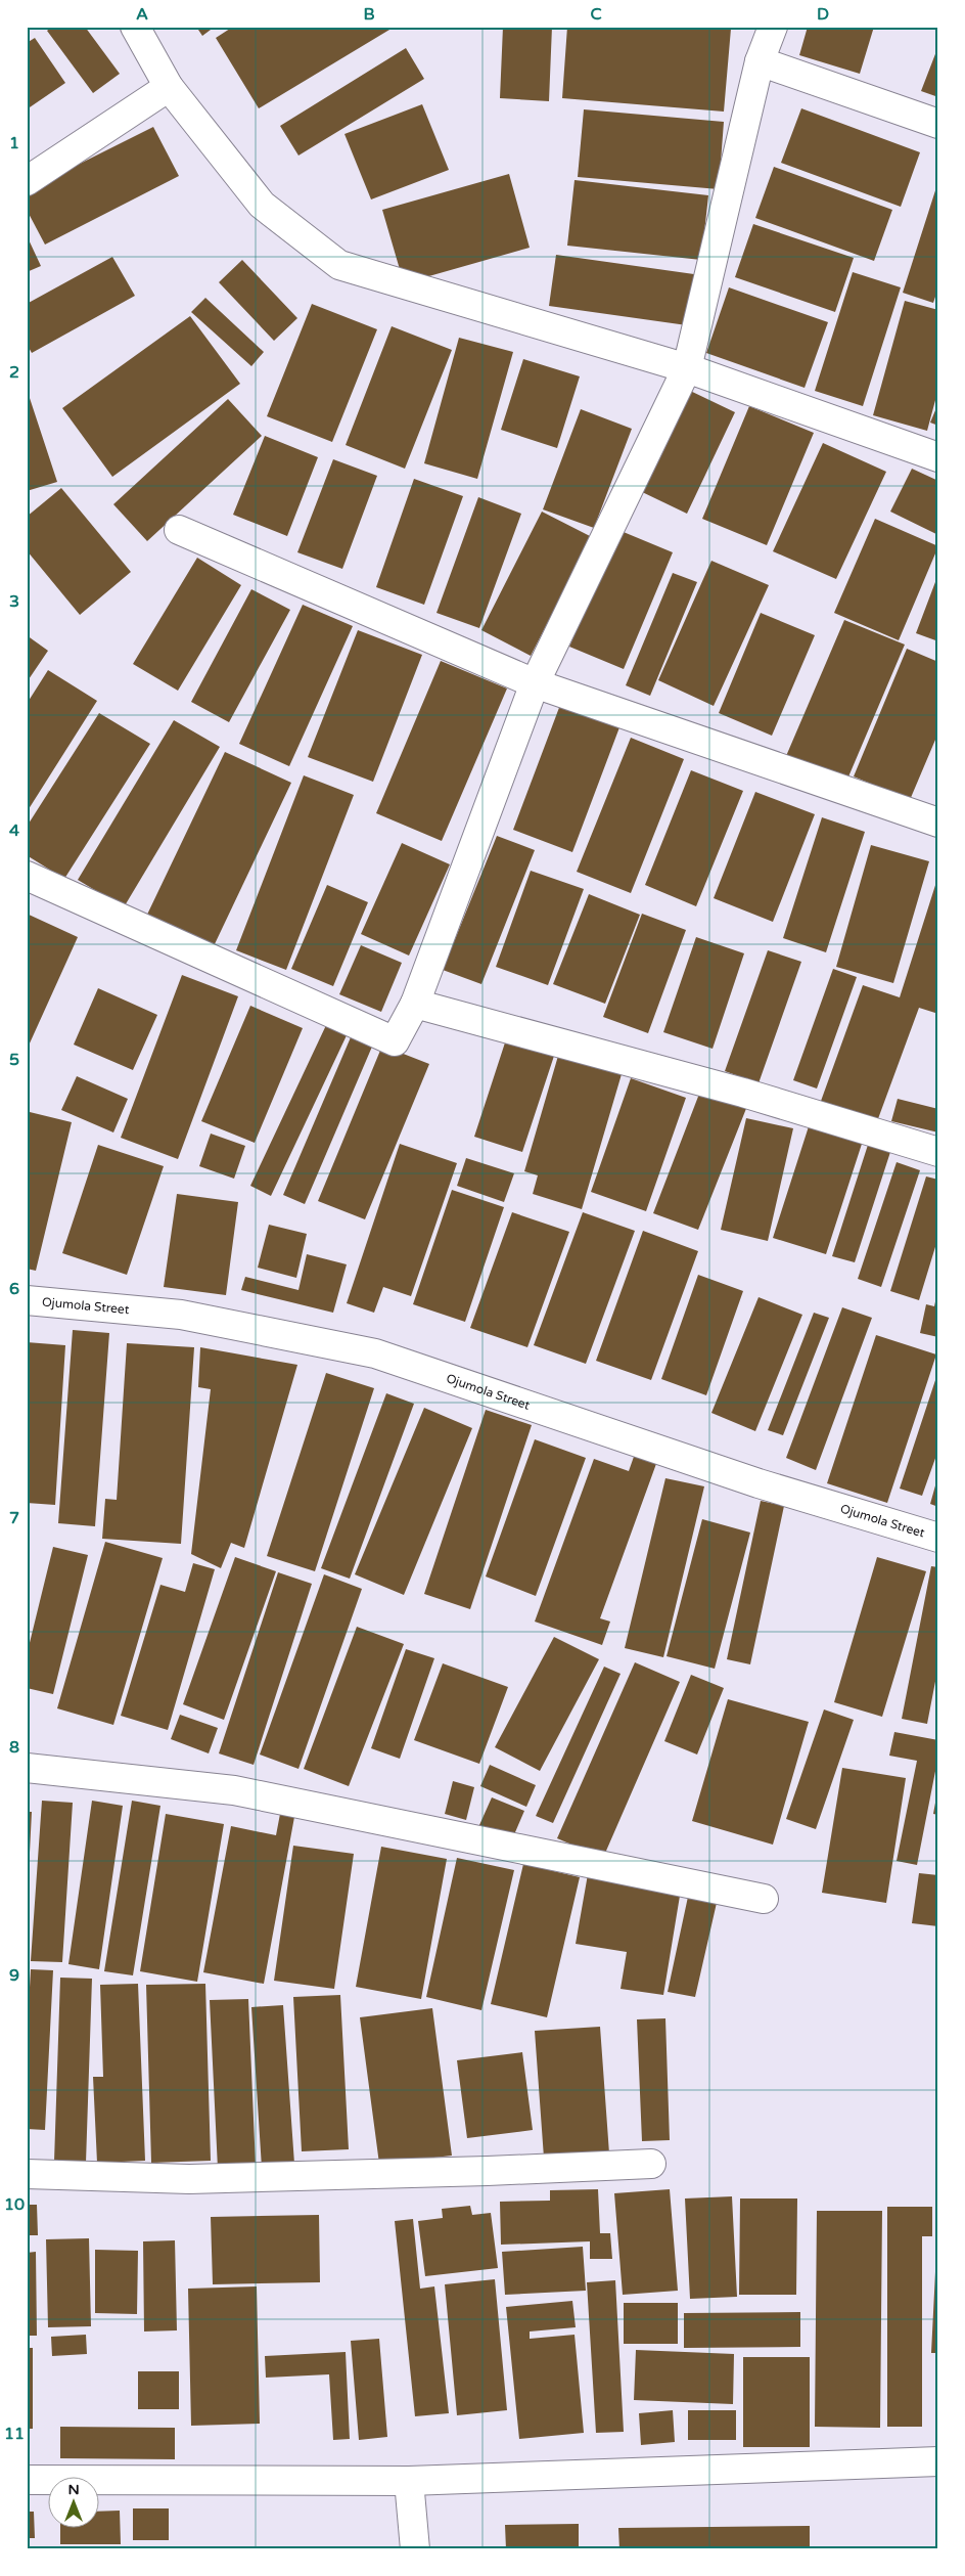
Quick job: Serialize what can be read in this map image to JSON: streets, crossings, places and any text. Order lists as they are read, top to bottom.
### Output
{
  "streets": {
    "street": ["Ojumola Street"]
  },
  "north": "top",
  "grid": {
    "columns": [
      "A",
      "B",
      "C",
      "D"
    ],
    "rows": [
      "1",
      "2",
      "3",
      "4",
      "5",
      "6",
      "7",
      "8",
      "9",
      "10",
      "11"
    ]
  }
}
